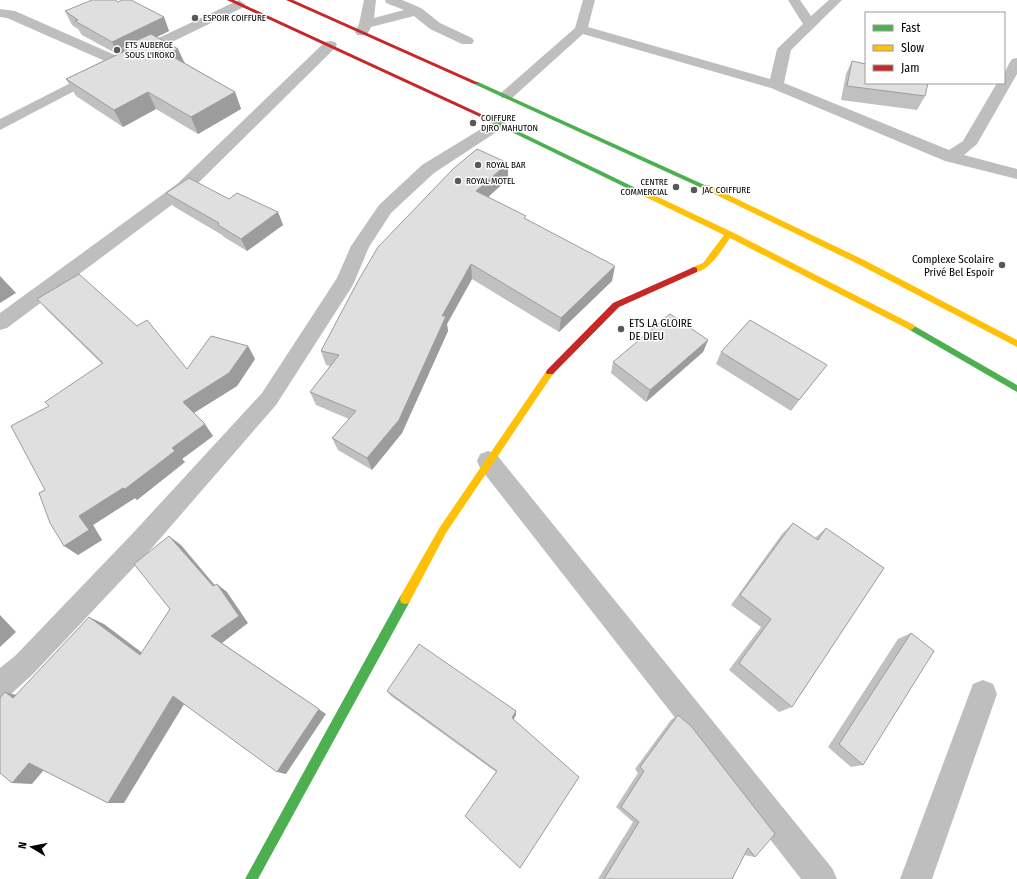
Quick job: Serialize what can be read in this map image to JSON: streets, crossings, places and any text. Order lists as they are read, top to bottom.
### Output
{
  "places": [
    "ESPOIR COIFFURE",
    "ETS AUBERGE SOUS L'IROKO",
    "COIFFURE DJRO MAHUTON",
    "ROYAL BAR",
    "ROYAL MOTEL",
    "CENTRE COMMERCIAL",
    "JAC COIFFURE",
    "Complexe Scolaire Privé Bel Espoir",
    "ETS LA GLOIRE DE DIEU"
  ],
  "legend": ["Fast", "Slow", "Jam"],
  "north": "left"
}
